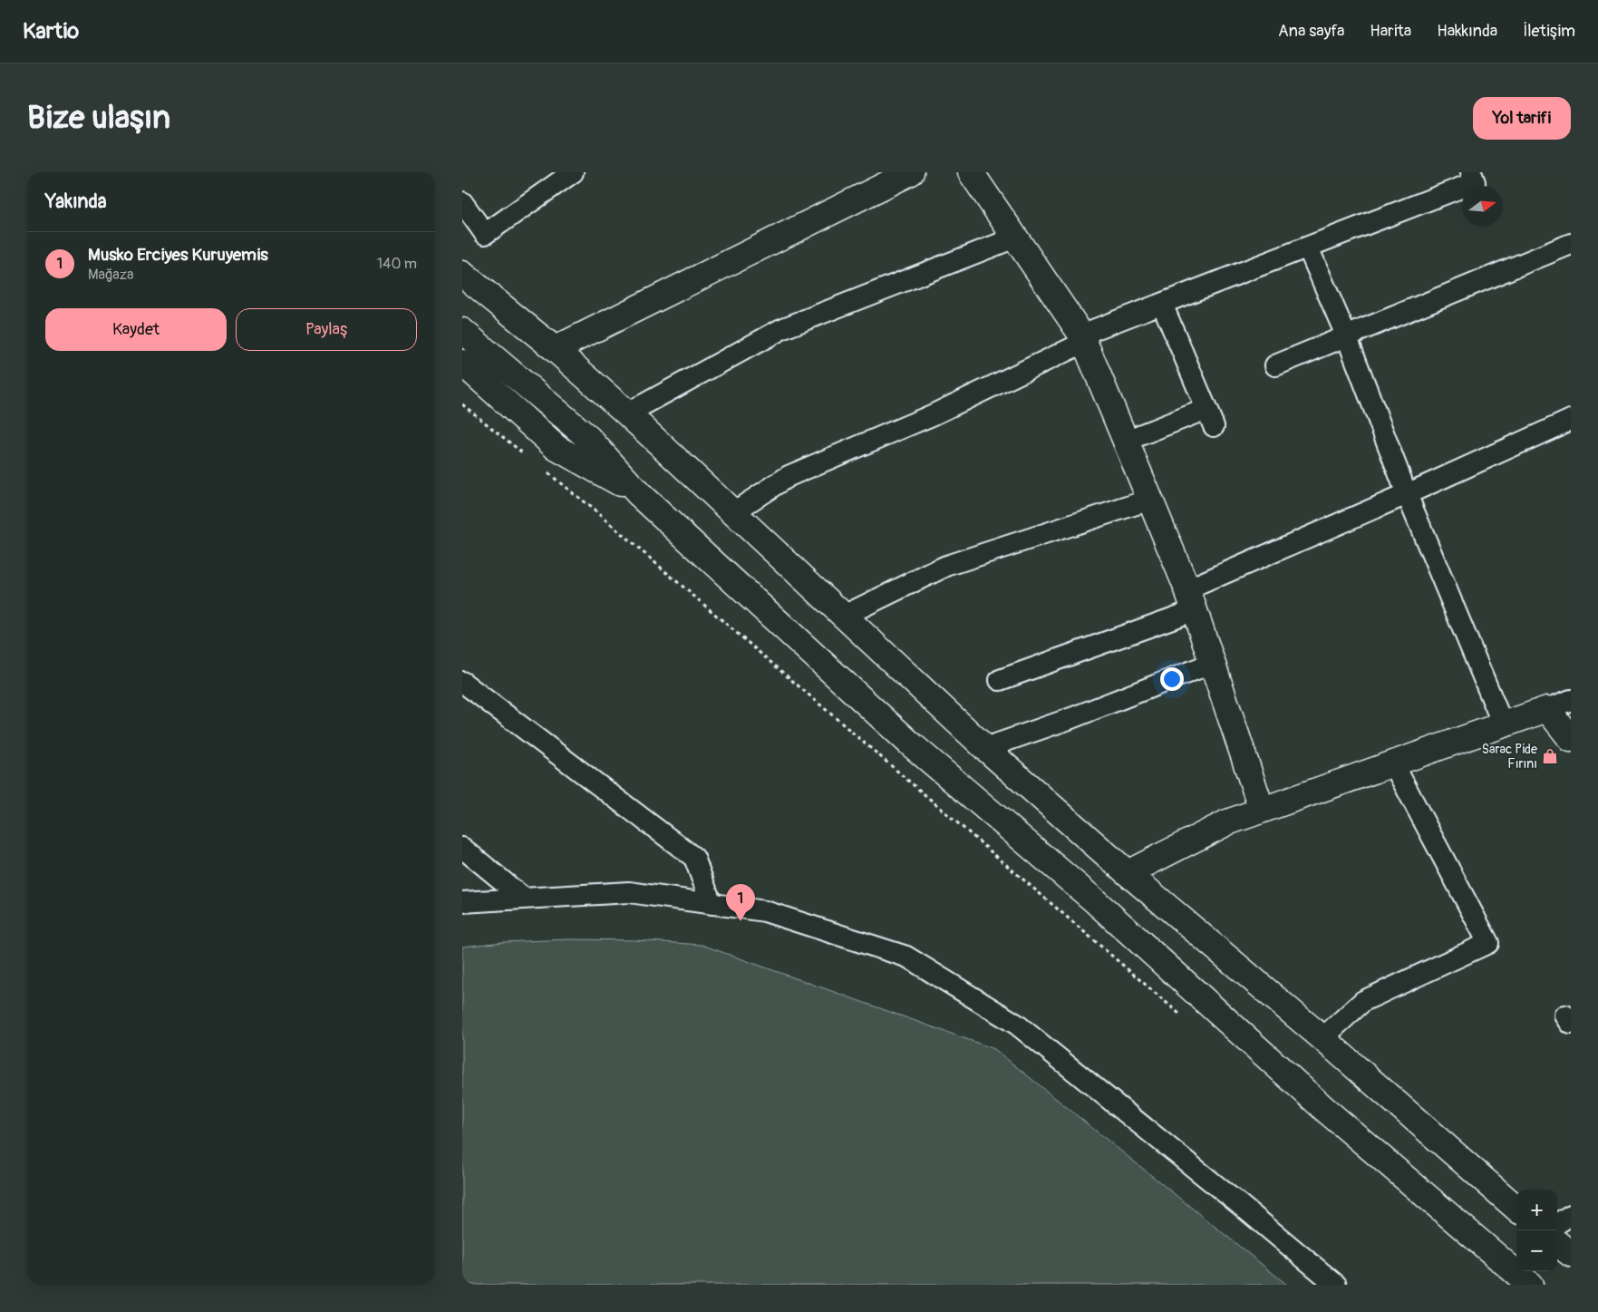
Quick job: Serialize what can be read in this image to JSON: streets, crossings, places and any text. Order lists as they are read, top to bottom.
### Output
{
  "places": {
    "shop": ["Sarac Pide Fırını"]
  },
  "north": "right",
  "page": {
    "header": "Kartio",
    "nav": [
      "Ana sayfa",
      "Harita",
      "Hakkında",
      "İletişim"
    ],
    "buttons": [
      "Yol tarifi",
      ["Kaydet", "Paylaş"]
    ],
    "title": "Bize ulaşın",
    "heading": "Yakında",
    "list": [
      {
        "mark": "1",
        "name": "Musko Erciyes Kuruyemis",
        "note": "Mağaza",
        "value": "140 m"
      }
    ],
    "pins": "1",
    "map_buttons": ["+", "−"]
  }
}
